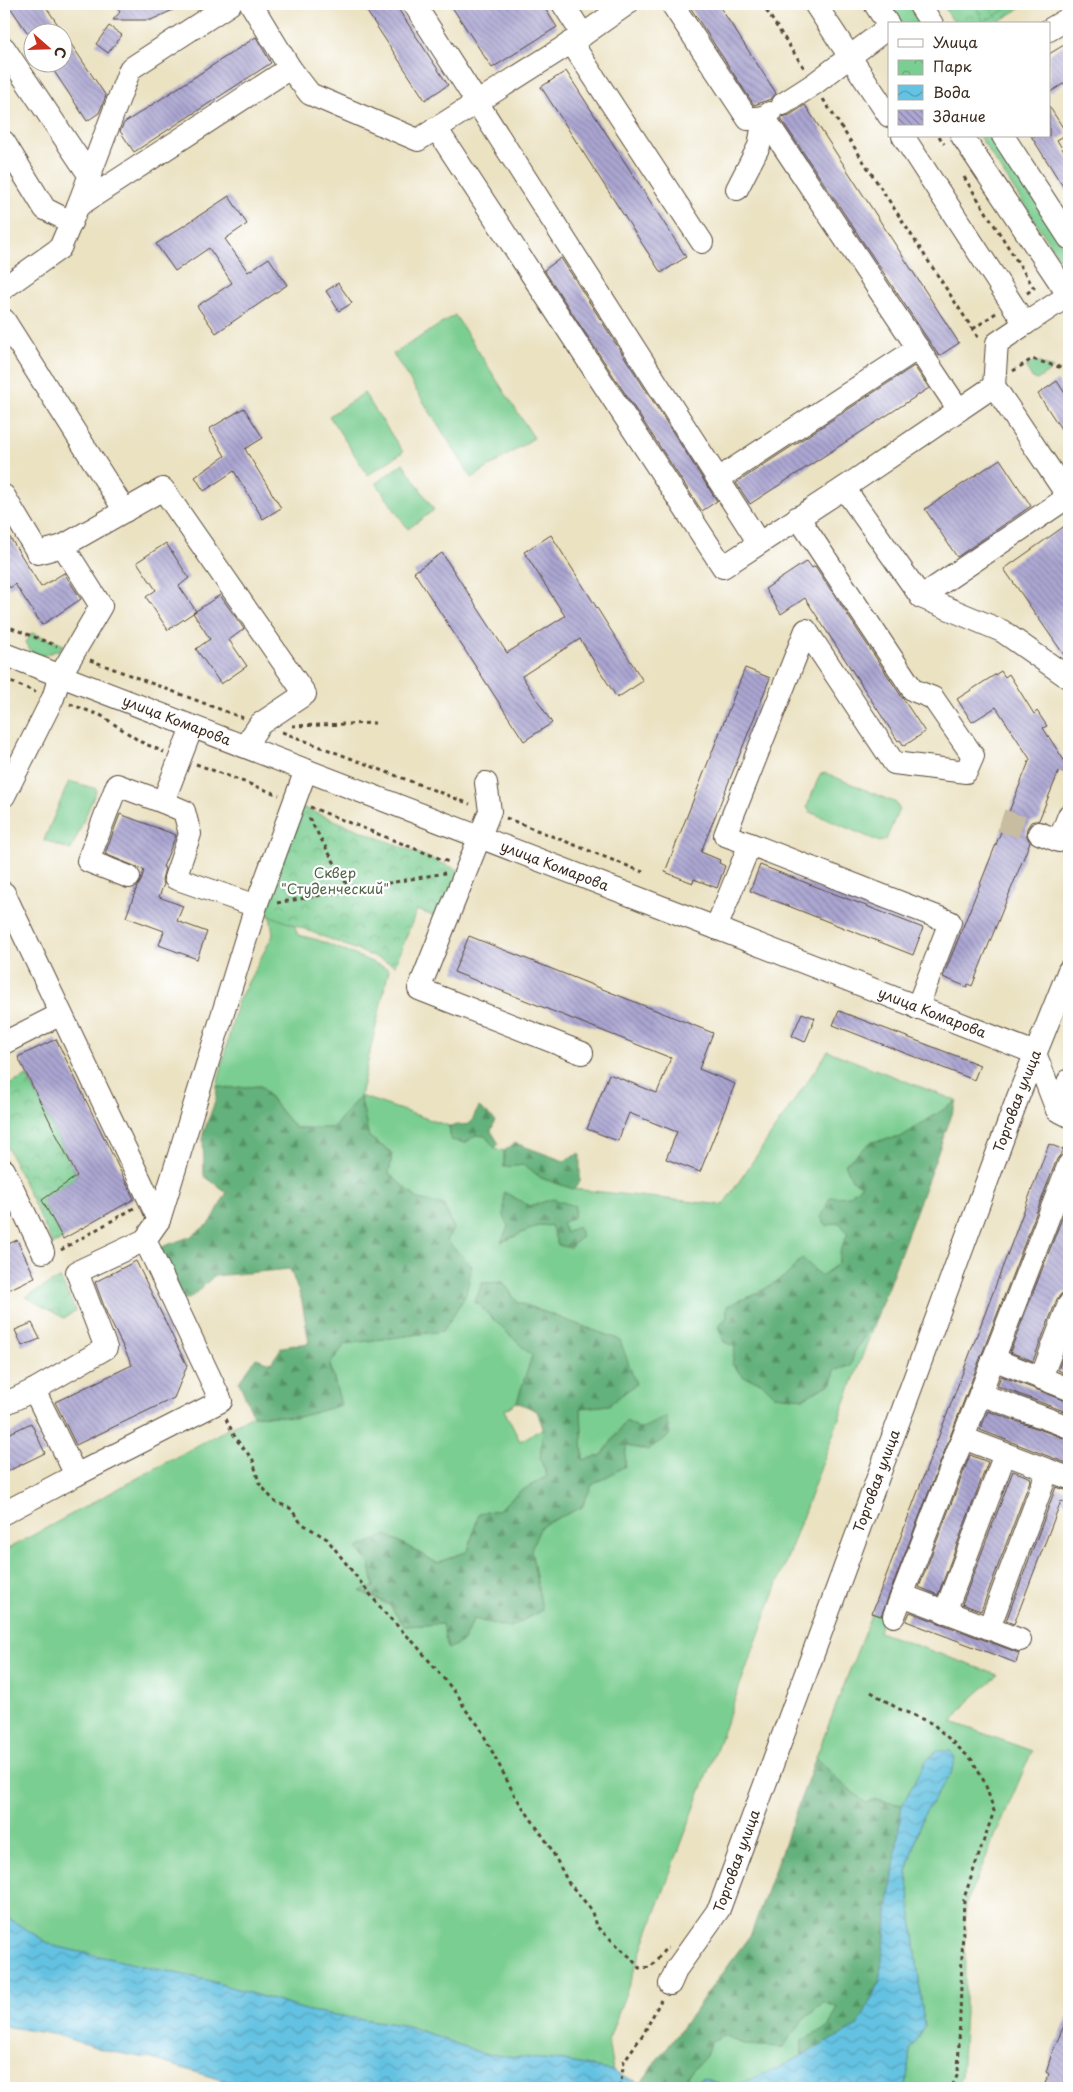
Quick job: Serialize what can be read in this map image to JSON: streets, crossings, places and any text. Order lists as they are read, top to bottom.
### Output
{
  "streets": {
    "street": ["улица Комарова", "Торговая улица"]
  },
  "crossings": [
    ["улица Комарова", "Торговая улица"]
  ],
  "parks": ["Сквер \"Студенческий\""],
  "legend": [
    "Улица",
    "Парк",
    "Вода",
    "Здание"
  ],
  "north": "right"
}
